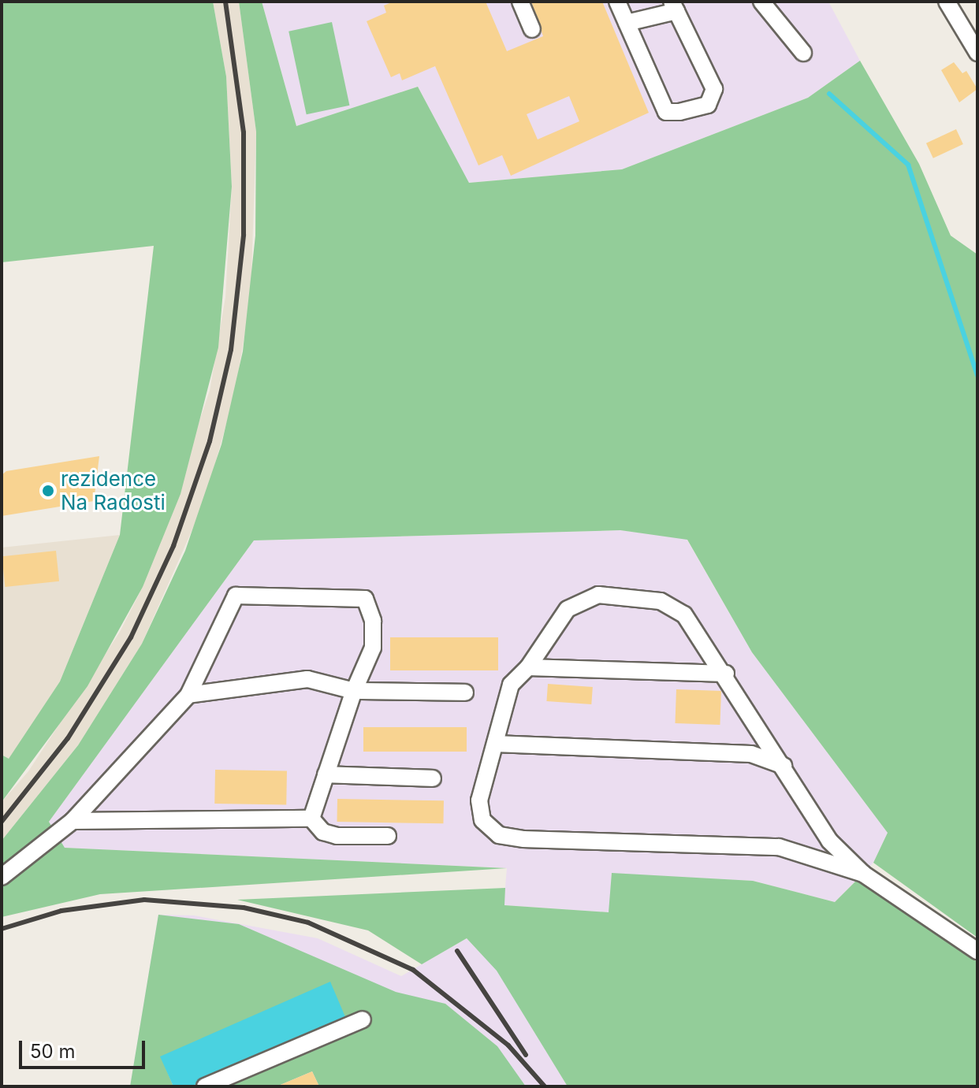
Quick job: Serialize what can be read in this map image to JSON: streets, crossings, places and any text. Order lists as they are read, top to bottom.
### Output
{
  "places": ["rezidence Na Radosti"],
  "scale_bar": "50 m"
}
